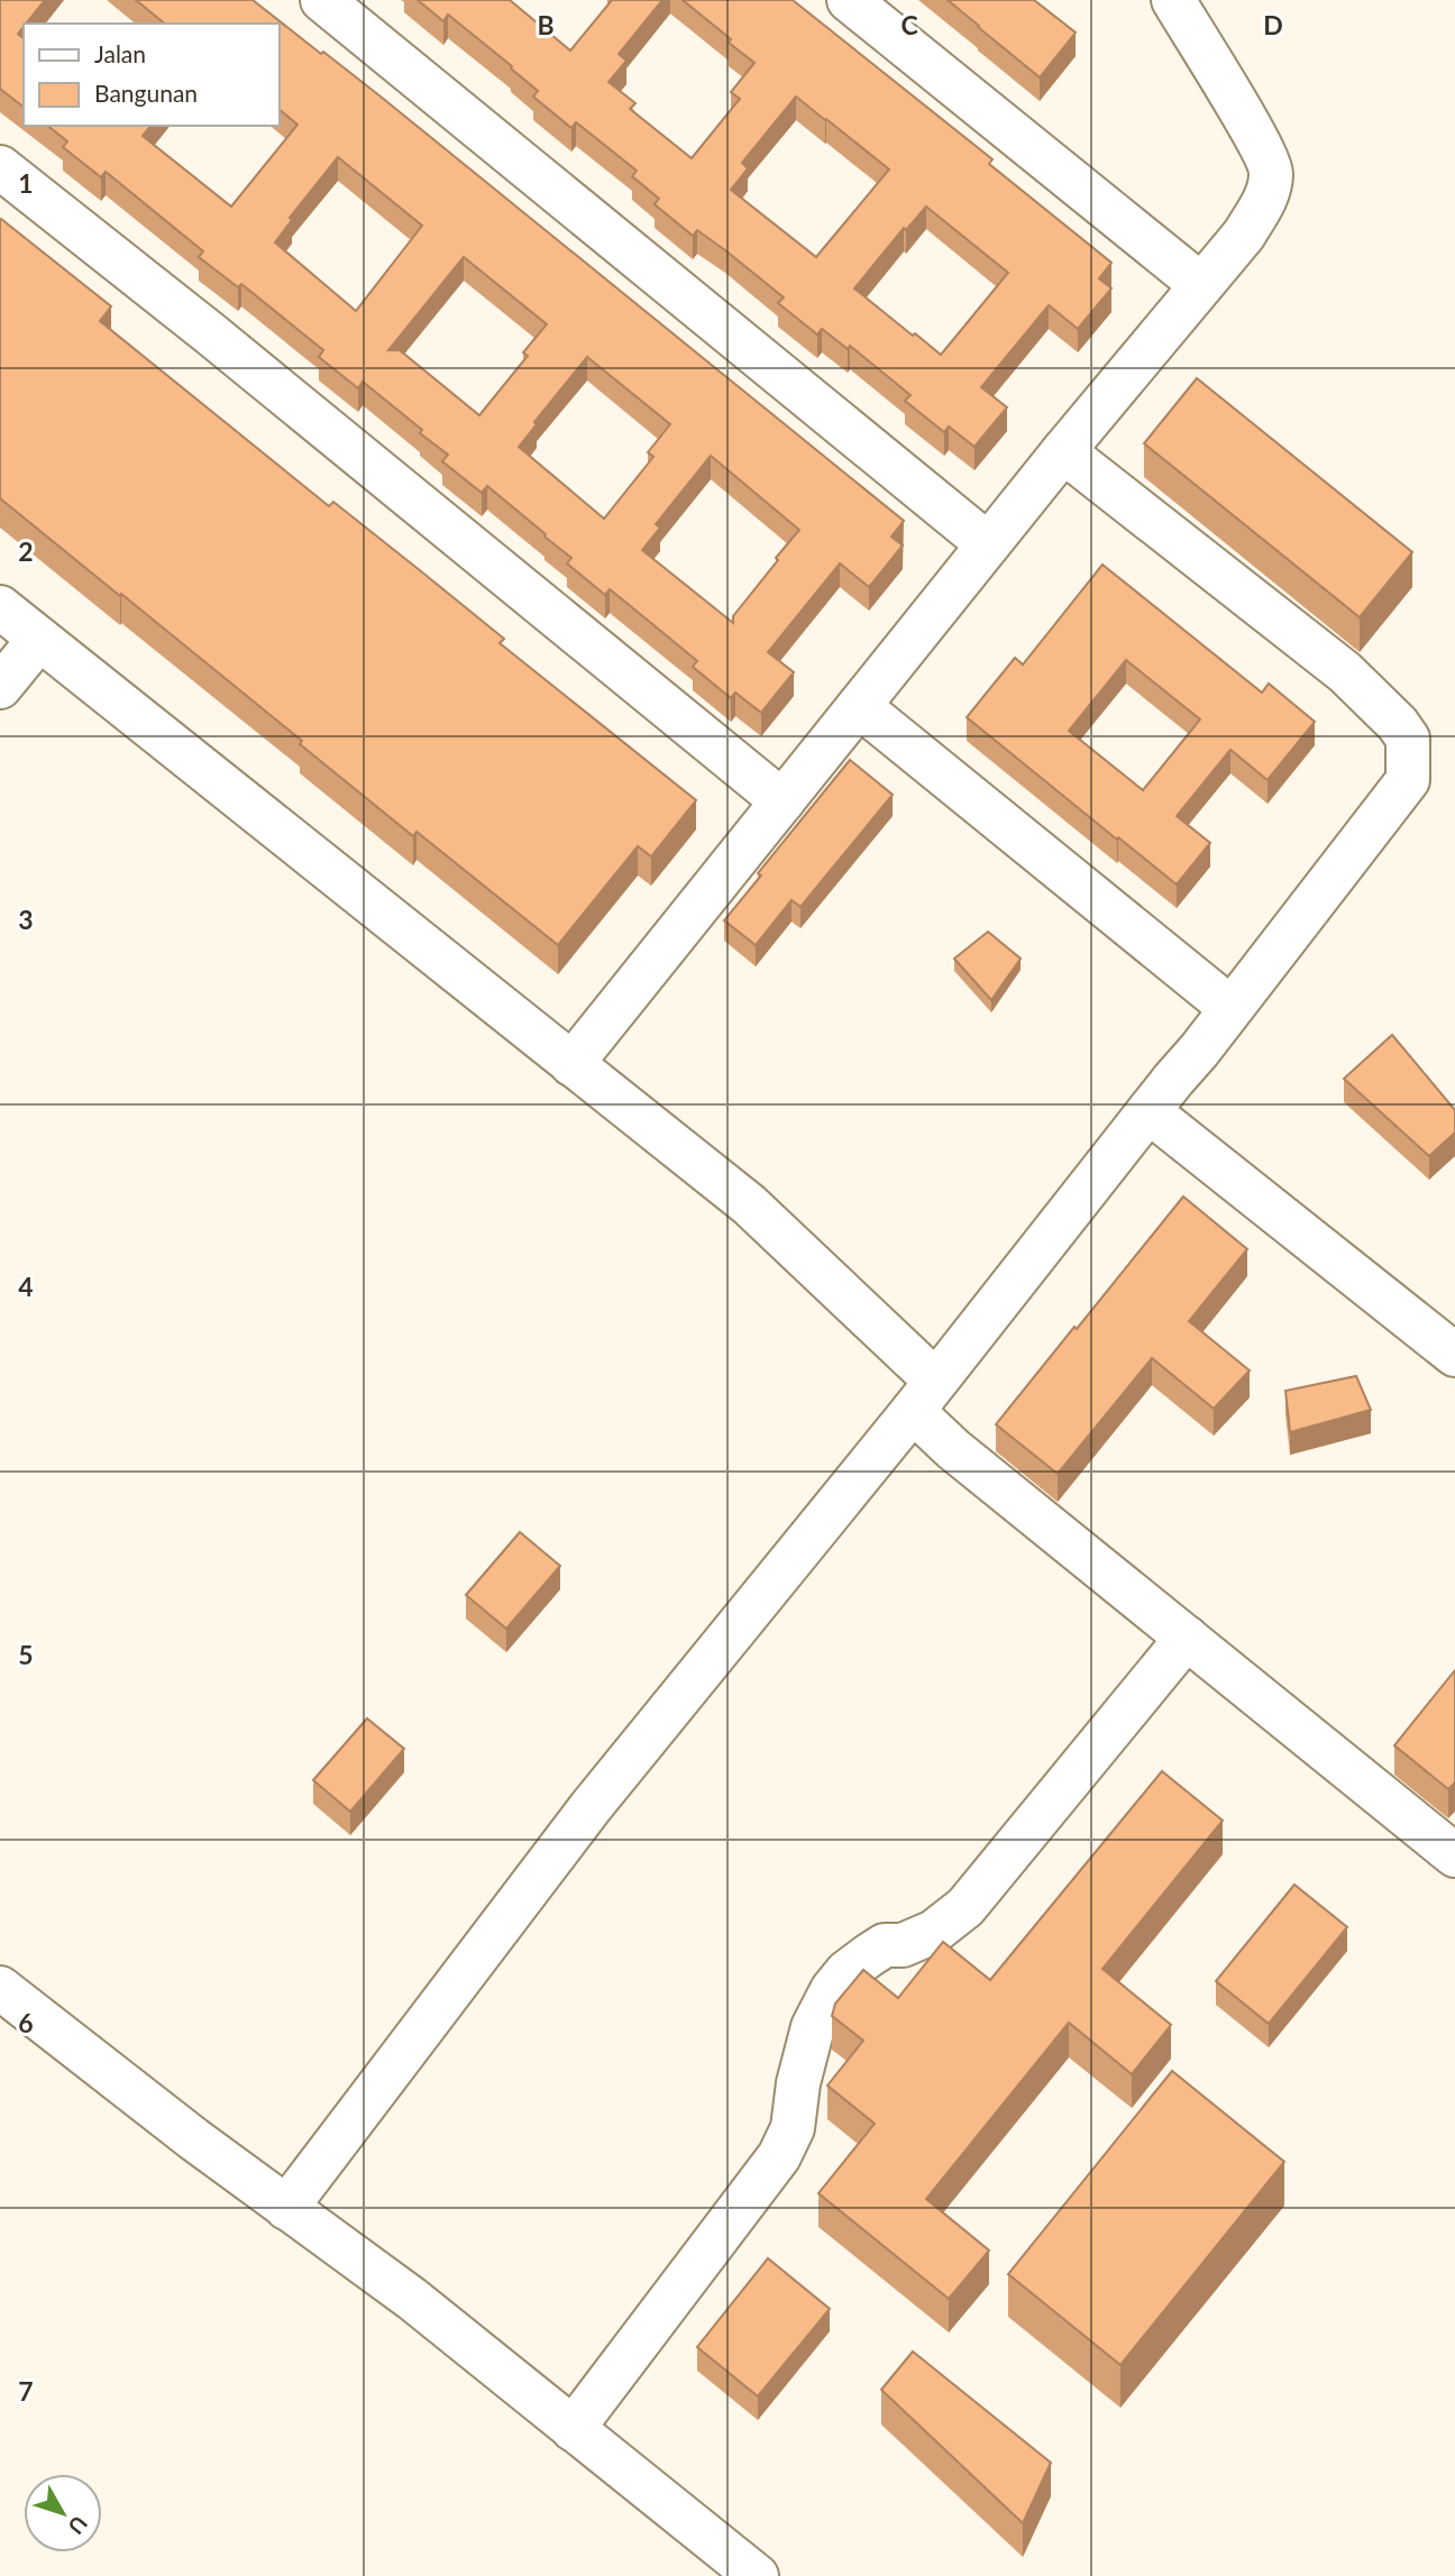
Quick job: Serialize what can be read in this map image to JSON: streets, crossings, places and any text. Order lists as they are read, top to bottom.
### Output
{
  "legend": ["Jalan", "Bangunan"],
  "north": "bottom right",
  "grid": {
    "columns": ["B", "C", "D"],
    "rows": [
      "1",
      "2",
      "3",
      "4",
      "5",
      "6",
      "7"
    ]
  }
}
